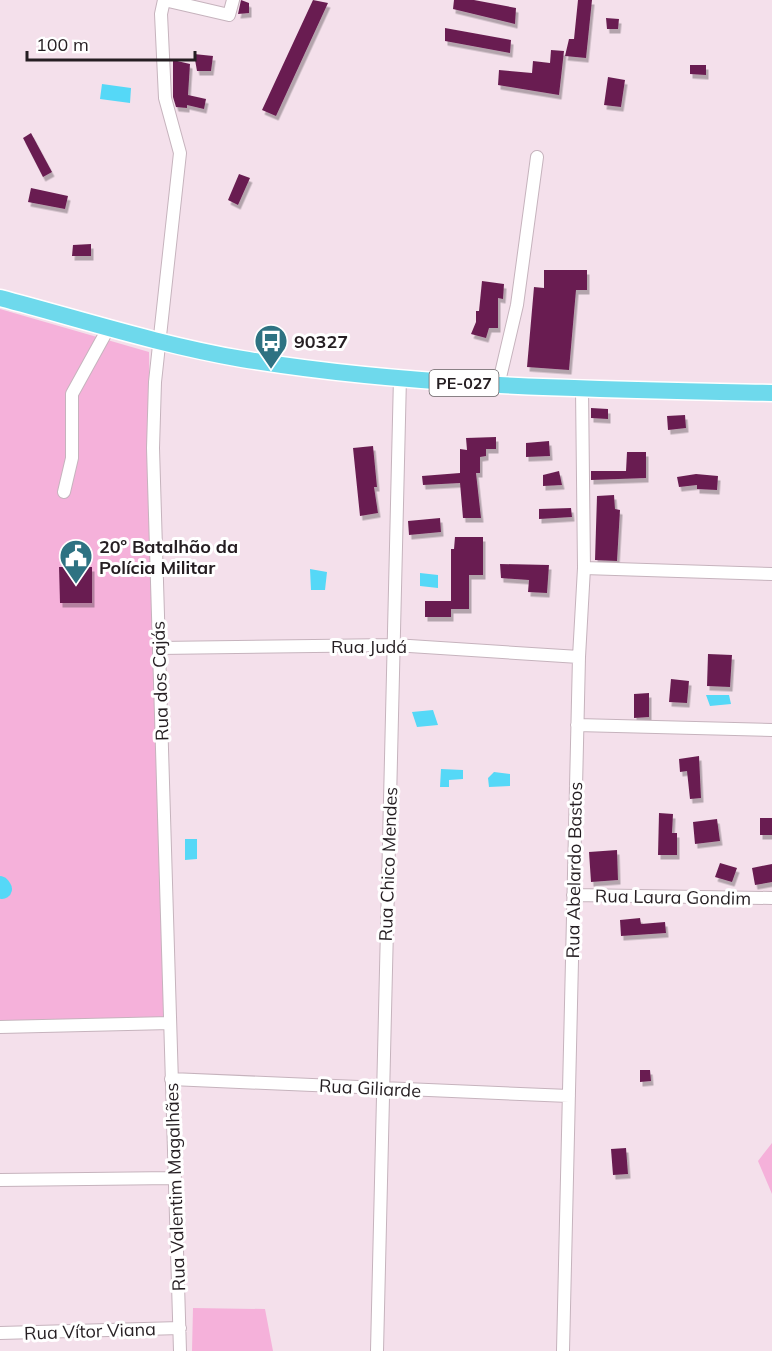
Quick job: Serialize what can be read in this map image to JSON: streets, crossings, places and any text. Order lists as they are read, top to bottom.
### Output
{
  "streets": {
    "main road": ["PE-027"],
    "street": [
      "Rua Judá",
      "Rua dos Cajás",
      "Rua Chico Mendes",
      "Rua Abelardo Bastos",
      "Rua Laura Gondim",
      "Rua Giliarde",
      "Rua Valentim Magalhães",
      "Rua Vítor Viana"
    ]
  },
  "crossings": [
    ["PE-027", "Rua dos Cajás"],
    ["PE-027", "Rua Chico Mendes"],
    ["PE-027", "Rua Abelardo Bastos"],
    ["Rua Judá", "Rua dos Cajás"],
    ["Rua Judá", "Rua Chico Mendes"],
    ["Rua Judá", "Rua Abelardo Bastos"],
    ["Rua dos Cajás", "Rua Valentim Magalhães"],
    ["Rua Chico Mendes", "Rua Giliarde"],
    ["Rua Abelardo Bastos", "Rua Laura Gondim"],
    ["Rua Abelardo Bastos", "Rua Giliarde"],
    ["Rua Giliarde", "Rua Valentim Magalhães"],
    ["Rua Valentim Magalhães", "Rua Vítor Viana"]
  ],
  "places": {
    "bus stop": ["90327"],
    "public building": ["20º Batalhão da Polícia Militar"]
  },
  "scale_bar": "100 m"
}
